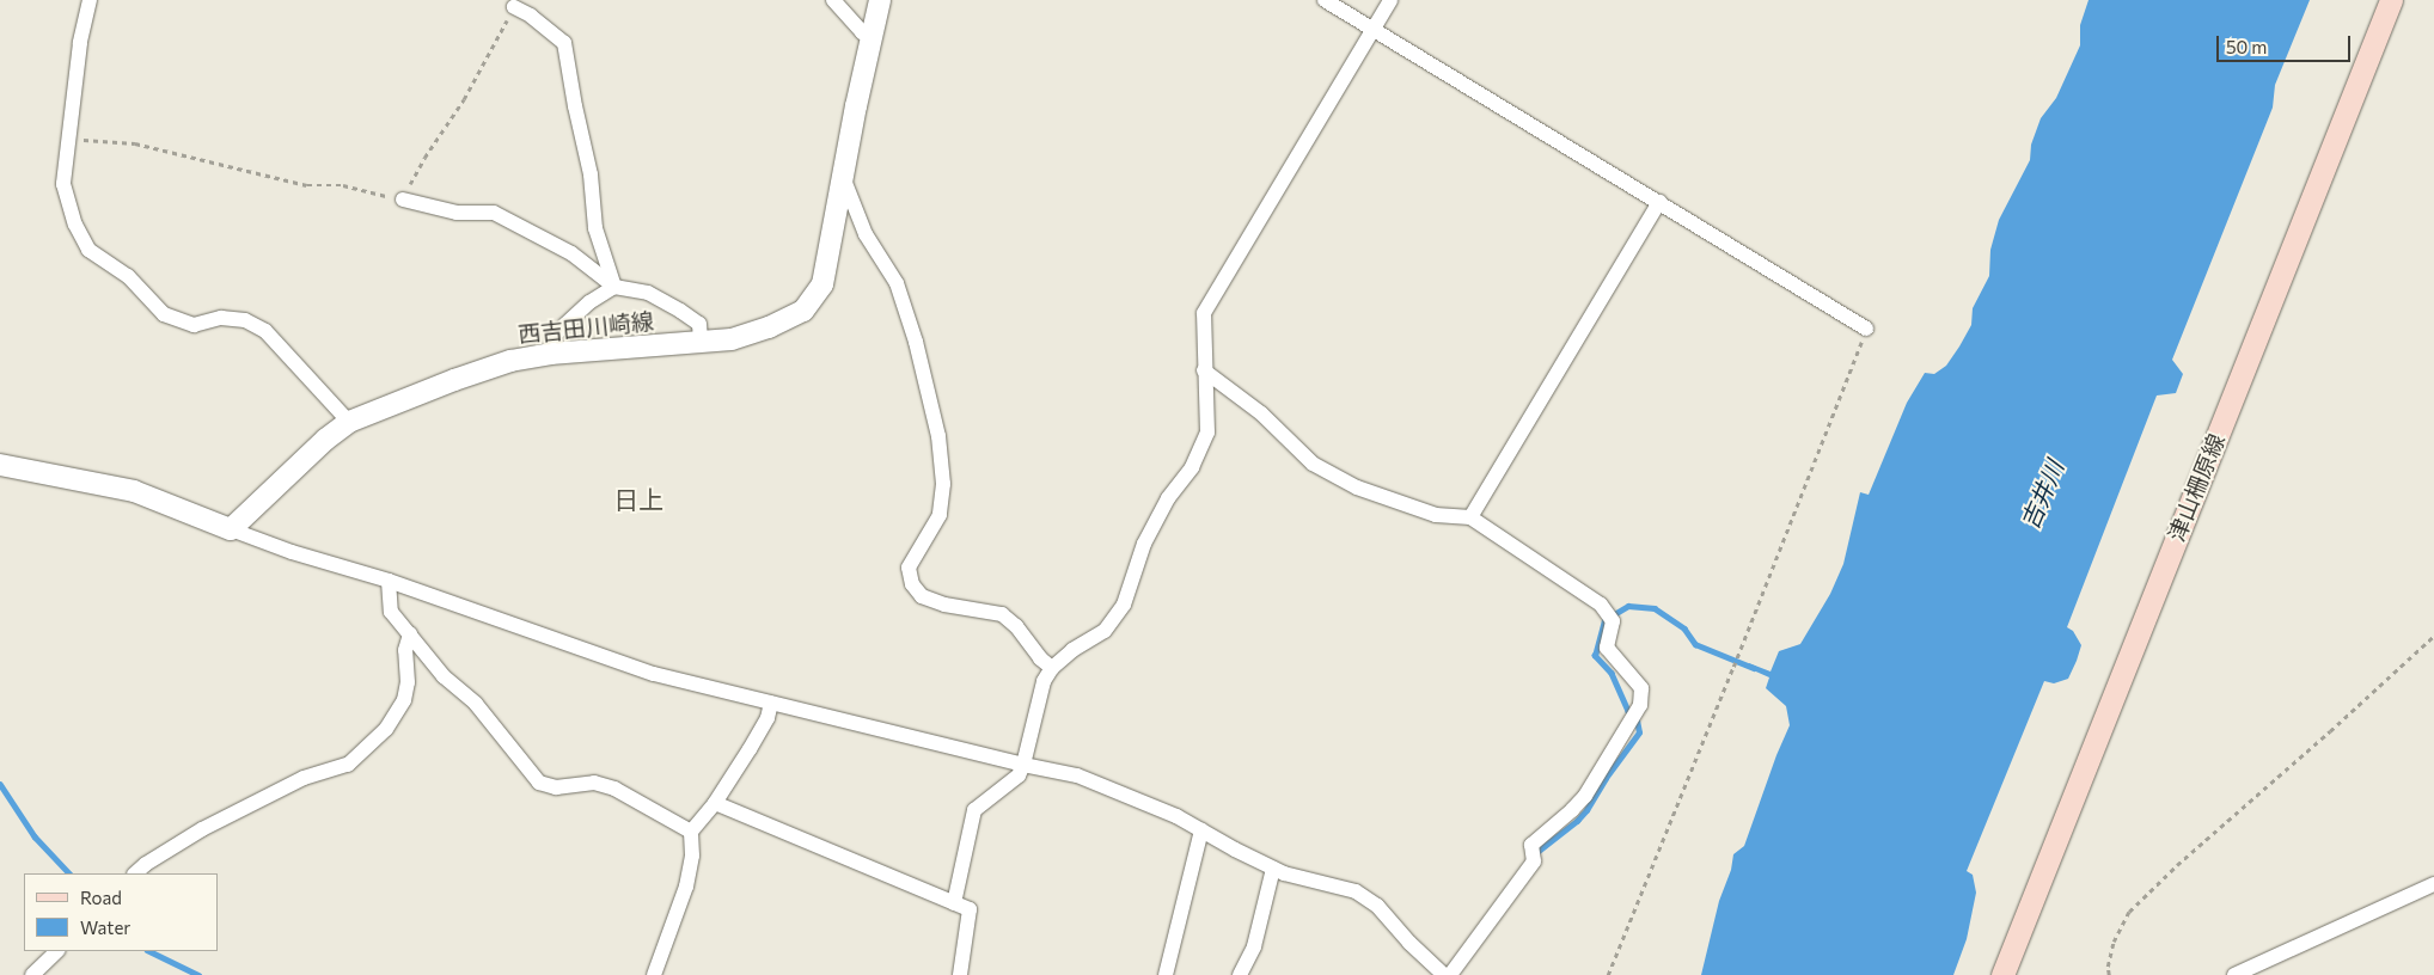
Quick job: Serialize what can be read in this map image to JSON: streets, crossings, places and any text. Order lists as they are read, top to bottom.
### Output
{
  "streets": {
    "main road": ["西吉田川崎線", "津山柵原線"]
  },
  "districts": ["日上"],
  "water": ["吉井川"],
  "legend": ["Road", "Water"],
  "scale_bar": "50 m"
}
